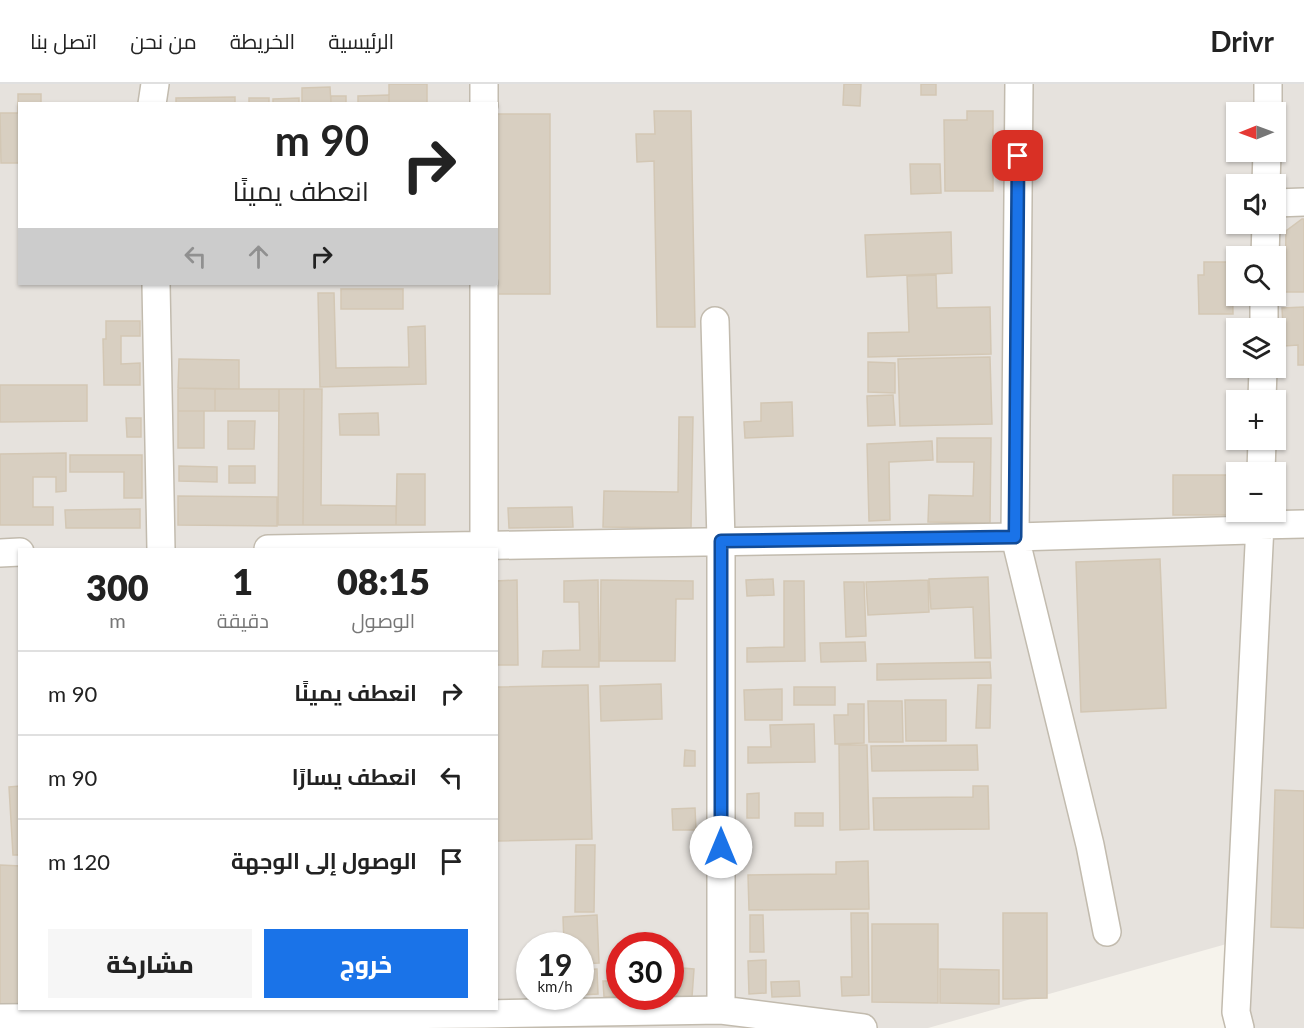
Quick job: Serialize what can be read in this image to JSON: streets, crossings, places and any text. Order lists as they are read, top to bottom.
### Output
{
  "north": "left",
  "page": {
    "header": "Drivr",
    "nav": [
      "الرئيسية",
      "الخريطة",
      "من نحن",
      "اتصل بنا"
    ],
    "map_buttons": ["+", "−"],
    "turn": ["90 m", "انعطف يمينًا"],
    "eta": [
      "08:15",
      "الوصول",
      "1",
      "دقيقة",
      "300",
      "m"
    ],
    "list": [
      {
        "name": "انعطف يمينًا",
        "value": "90 m"
      },
      {
        "name": "انعطف يسارًا",
        "value": "90 m"
      },
      {
        "name": "الوصول إلى الوجهة",
        "value": "120 m"
      }
    ],
    "buttons": ["خروج", "مشاركة"],
    "speed": "19 km/h",
    "limit": "30"
  }
}
